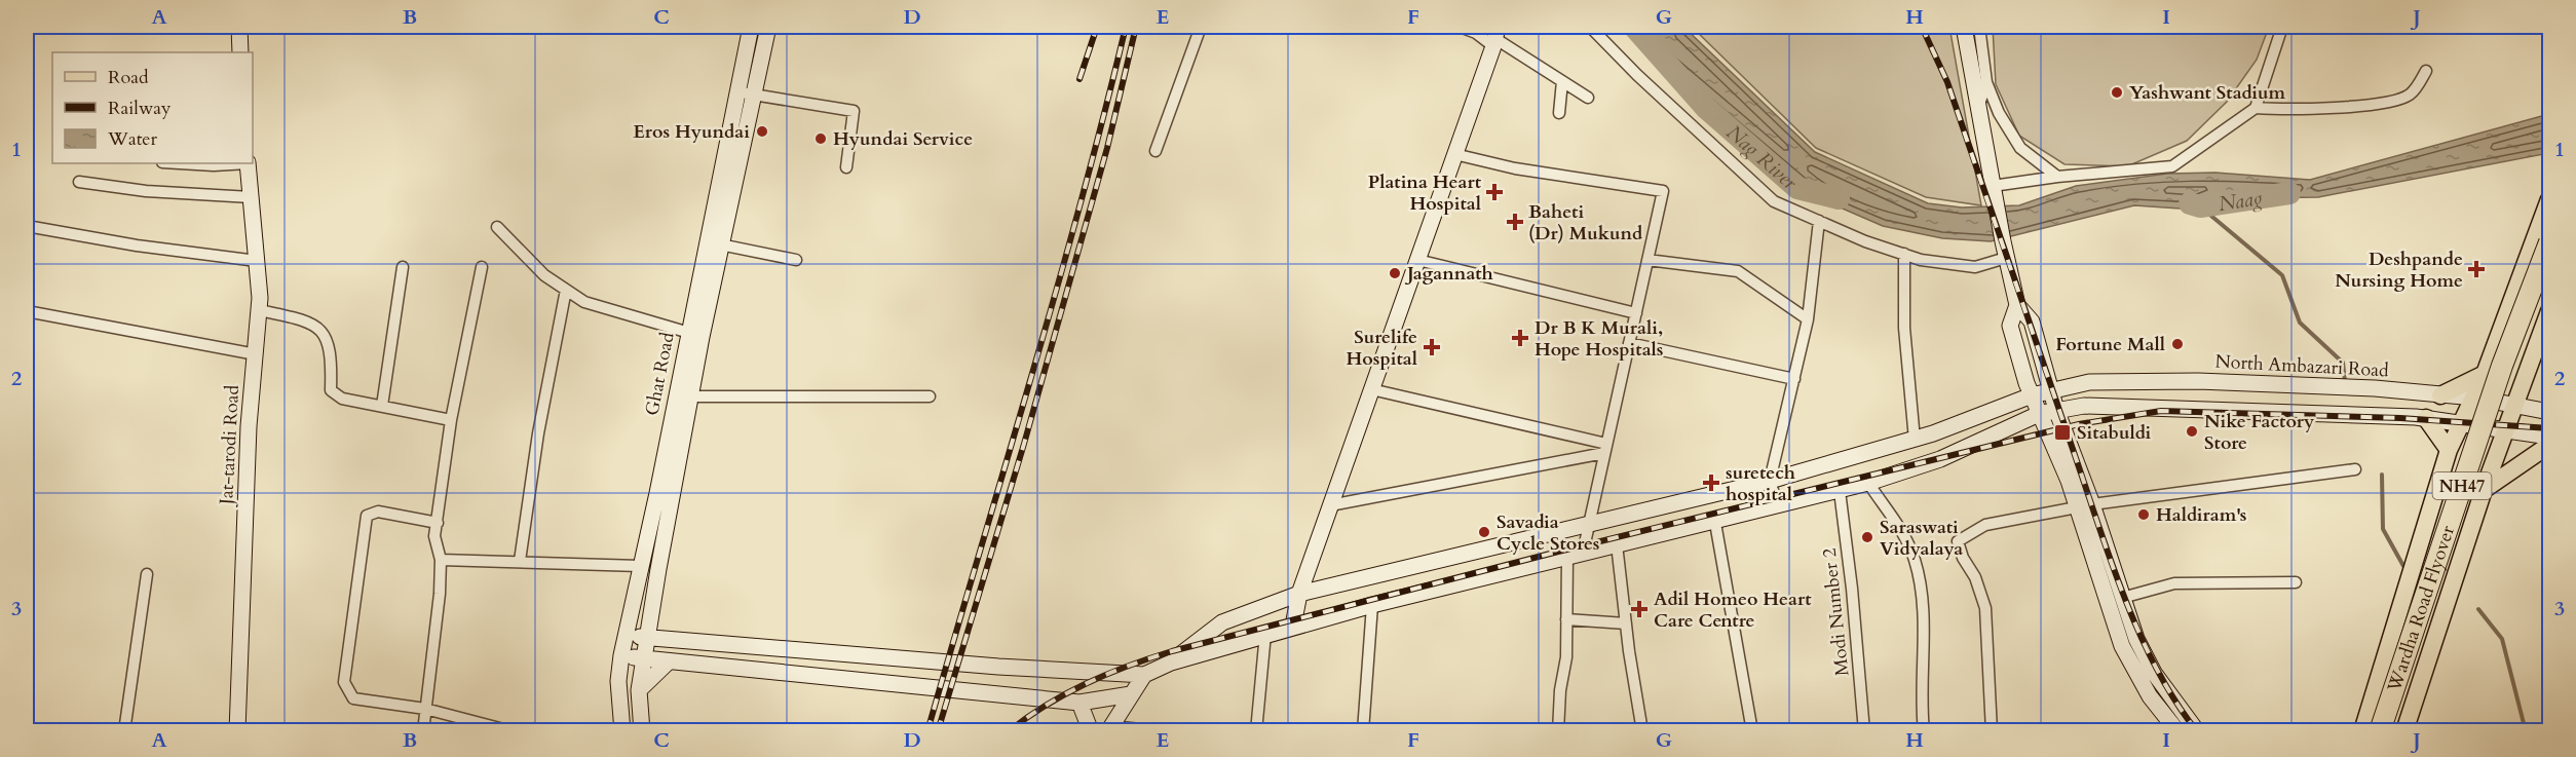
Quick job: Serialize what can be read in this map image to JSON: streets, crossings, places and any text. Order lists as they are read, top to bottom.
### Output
{
  "streets": {
    "highway": ["NH47", "Wardha Road Flyover"],
    "main road": ["North Ambazari Road", "Ghat Road", "Jat-tarodi Road"],
    "street": ["Modi Number 2"]
  },
  "water": ["Nag River", "Naag"],
  "places": {
    "other": [
      "Yashwant Stadium",
      "Eros Hyundai",
      "Hyundai Service",
      "Jagannath",
      "Fortune Mall",
      "Nike Factory Store",
      "Haldiram's",
      "Savadia Cycle Stores",
      "Saraswati Vidyalaya"
    ],
    "health": [
      "Platina Heart Hospital",
      "Baheti (Dr) Mukund",
      "Deshpande Nursing Home",
      "Dr B K Murali, Hope Hospitals",
      "Surelife Hospital",
      "suretech hospital",
      "Adil Homeo Heart Care Centre"
    ],
    "transit": ["Sitabuldi"]
  },
  "legend": ["Road", "Railway", "Water"],
  "grid": {
    "columns": [
      "A",
      "B",
      "C",
      "D",
      "E",
      "F",
      "G",
      "H",
      "I",
      "J"
    ],
    "rows": ["1", "2", "3"]
  }
}
